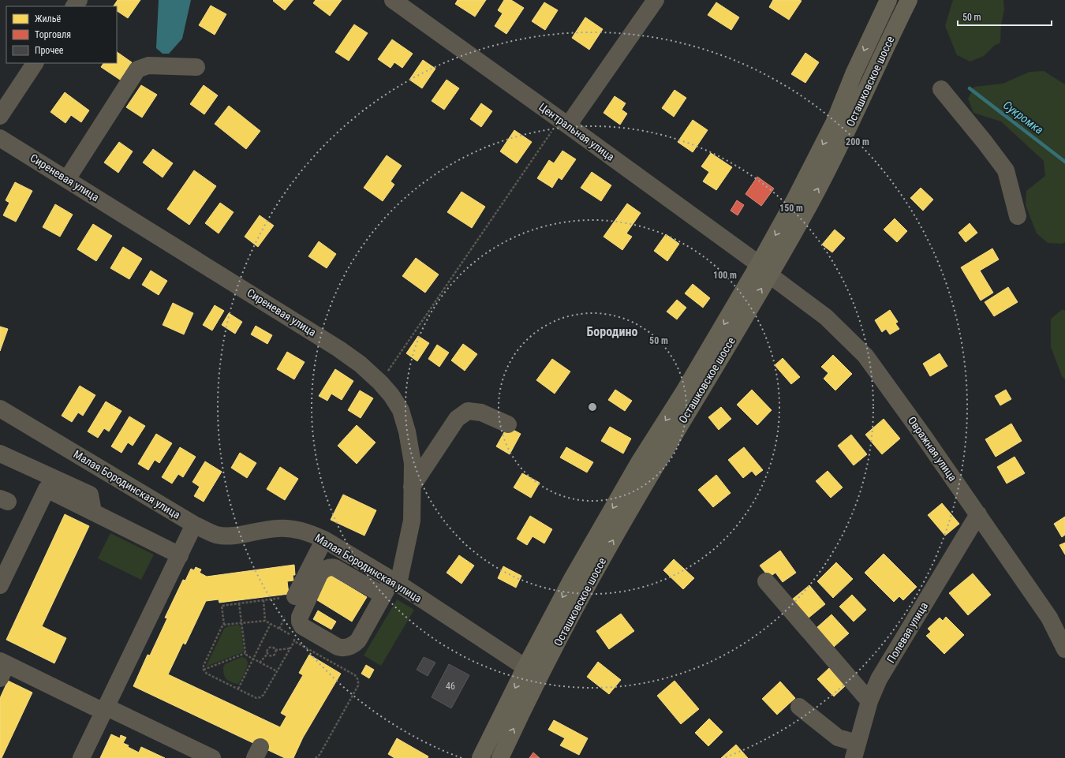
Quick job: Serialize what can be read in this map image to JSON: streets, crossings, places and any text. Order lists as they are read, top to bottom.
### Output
{
  "streets": {
    "main road": ["Осташковское шоссе"],
    "street": [
      "Центральная улица",
      "Сиреневая улица",
      "Овражная улица",
      "Малая Бородинская улица",
      "Полевая улица"
    ]
  },
  "crossings": [
    ["Осташковское шоссе", "Центральная улица"],
    ["Осташковское шоссе", "Овражная улица"],
    ["Осташковское шоссе", "Малая Бородинская улица"],
    ["Центральная улица", "Овражная улица"],
    ["Сиреневая улица", "Малая Бородинская улица"],
    ["Овражная улица", "Полевая улица"]
  ],
  "districts": ["Бородино"],
  "water": ["Сукромка"],
  "house_numbers": ["46"],
  "legend": ["Жильё", "Торговля", "Прочее"],
  "scale_bar": "50 m",
  "rings": [
    "200 m",
    "150 m",
    "100 m",
    "50 m"
  ]
}
